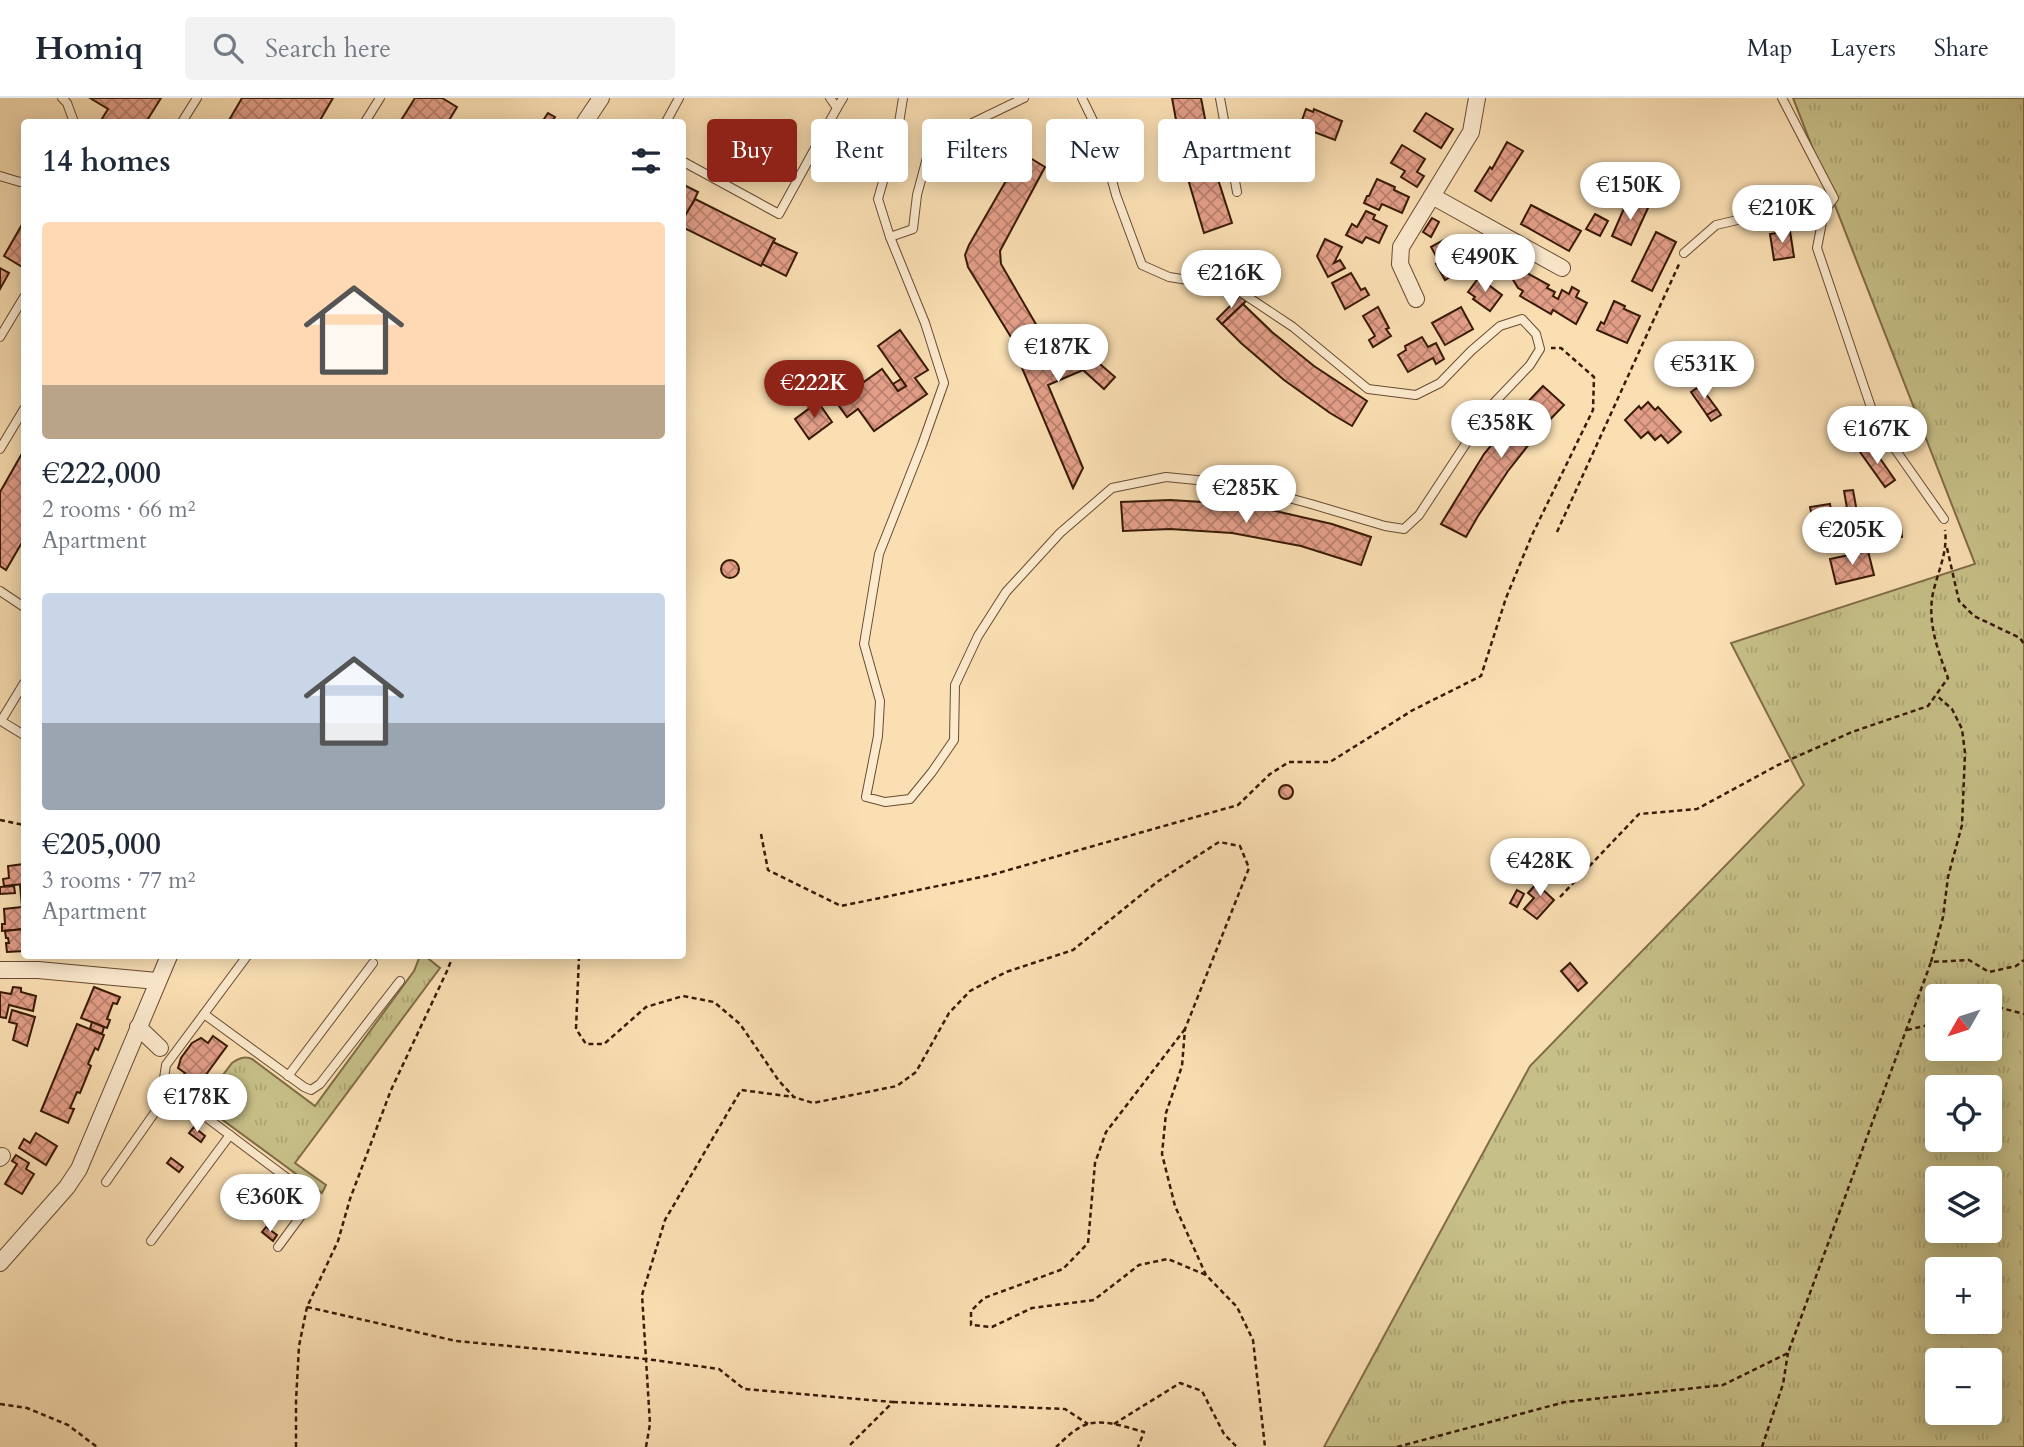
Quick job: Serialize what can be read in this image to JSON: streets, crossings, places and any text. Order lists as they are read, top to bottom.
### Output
{
  "north": "bottom left",
  "page": {
    "header": "Homiq",
    "search": "Search here",
    "nav": ["Map", "Layers", "Share"],
    "chip": [
      "Buy",
      "Rent",
      "Filters",
      "New",
      "Apartment"
    ],
    "heading": "14 homes",
    "price": [
      "€150K",
      "€210K",
      "€490K",
      "€216K",
      "€187K",
      "€531K",
      "€222K",
      "€358K",
      "€167K",
      "€285K",
      "€205K",
      "€428K",
      "€178K",
      "€360K"
    ],
    "list": [
      {
        "name": "€222,000",
        "note": "2 rooms · 66 m² · Apartment"
      },
      {
        "name": "€205,000",
        "note": "3 rooms · 77 m² · Apartment"
      }
    ],
    "map_buttons": ["+", "−"]
  }
}
